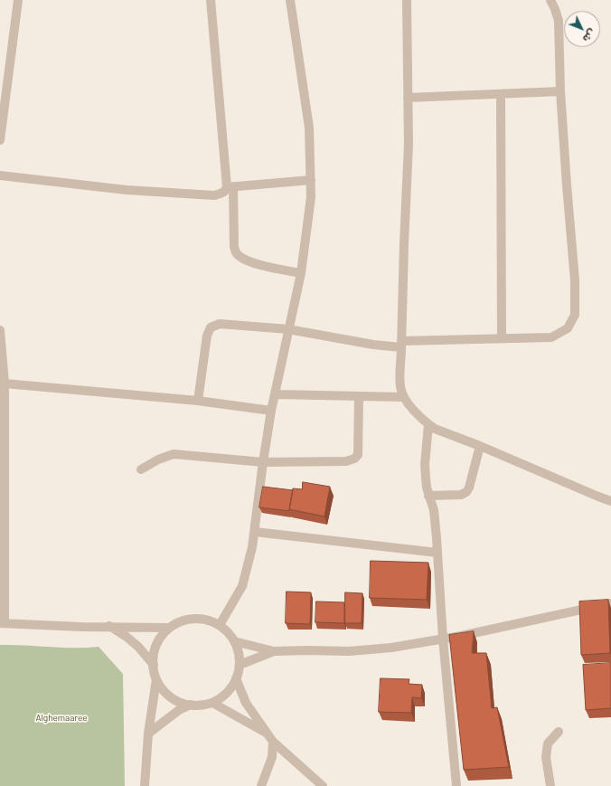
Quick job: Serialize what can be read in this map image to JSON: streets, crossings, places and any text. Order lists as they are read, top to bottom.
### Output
{
  "parks": ["Alghemaaree"],
  "north": "bottom right"
}
